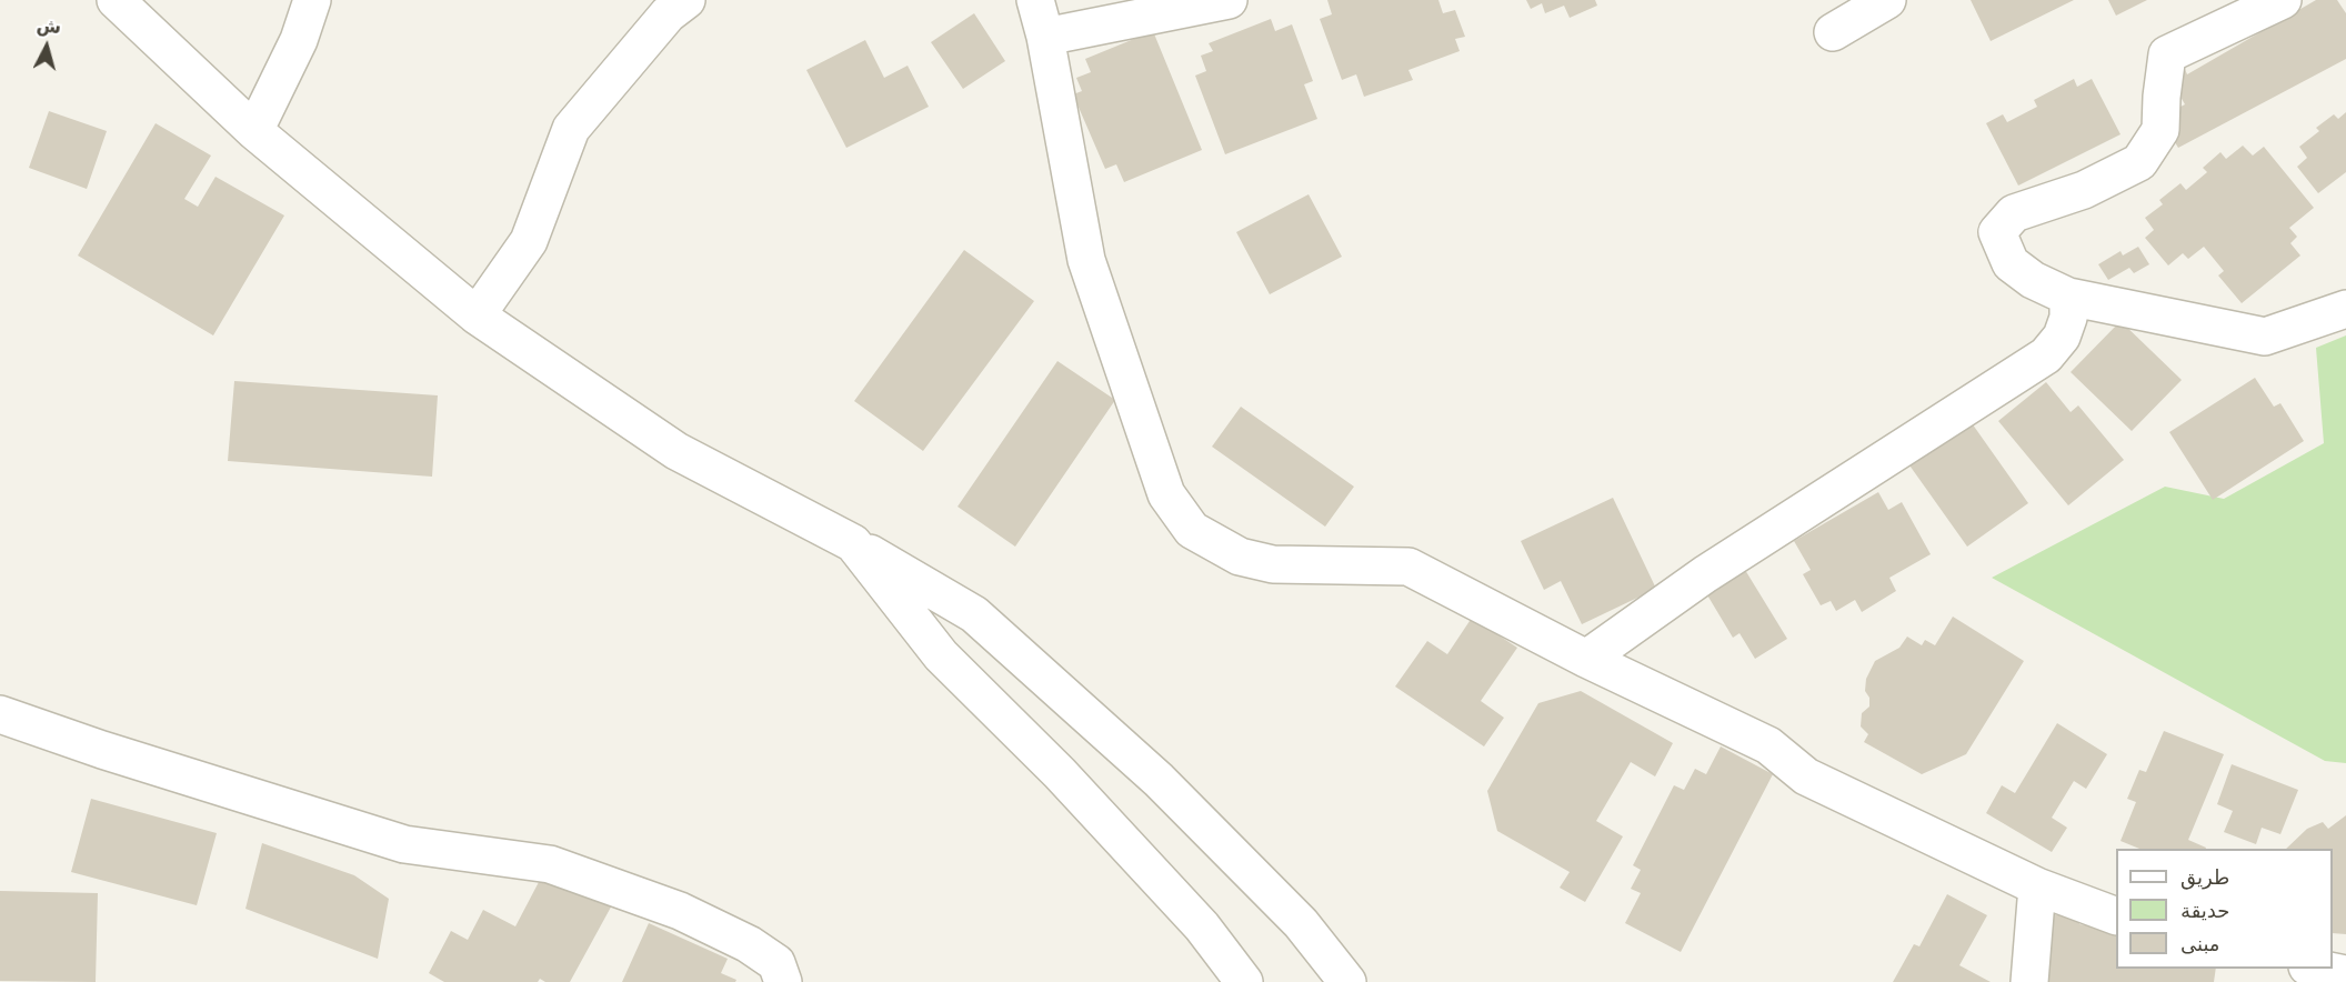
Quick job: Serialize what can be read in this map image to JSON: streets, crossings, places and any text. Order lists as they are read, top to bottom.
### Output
{
  "legend": ["طريق", "حديقة", "مبنى"],
  "north": "top"
}
